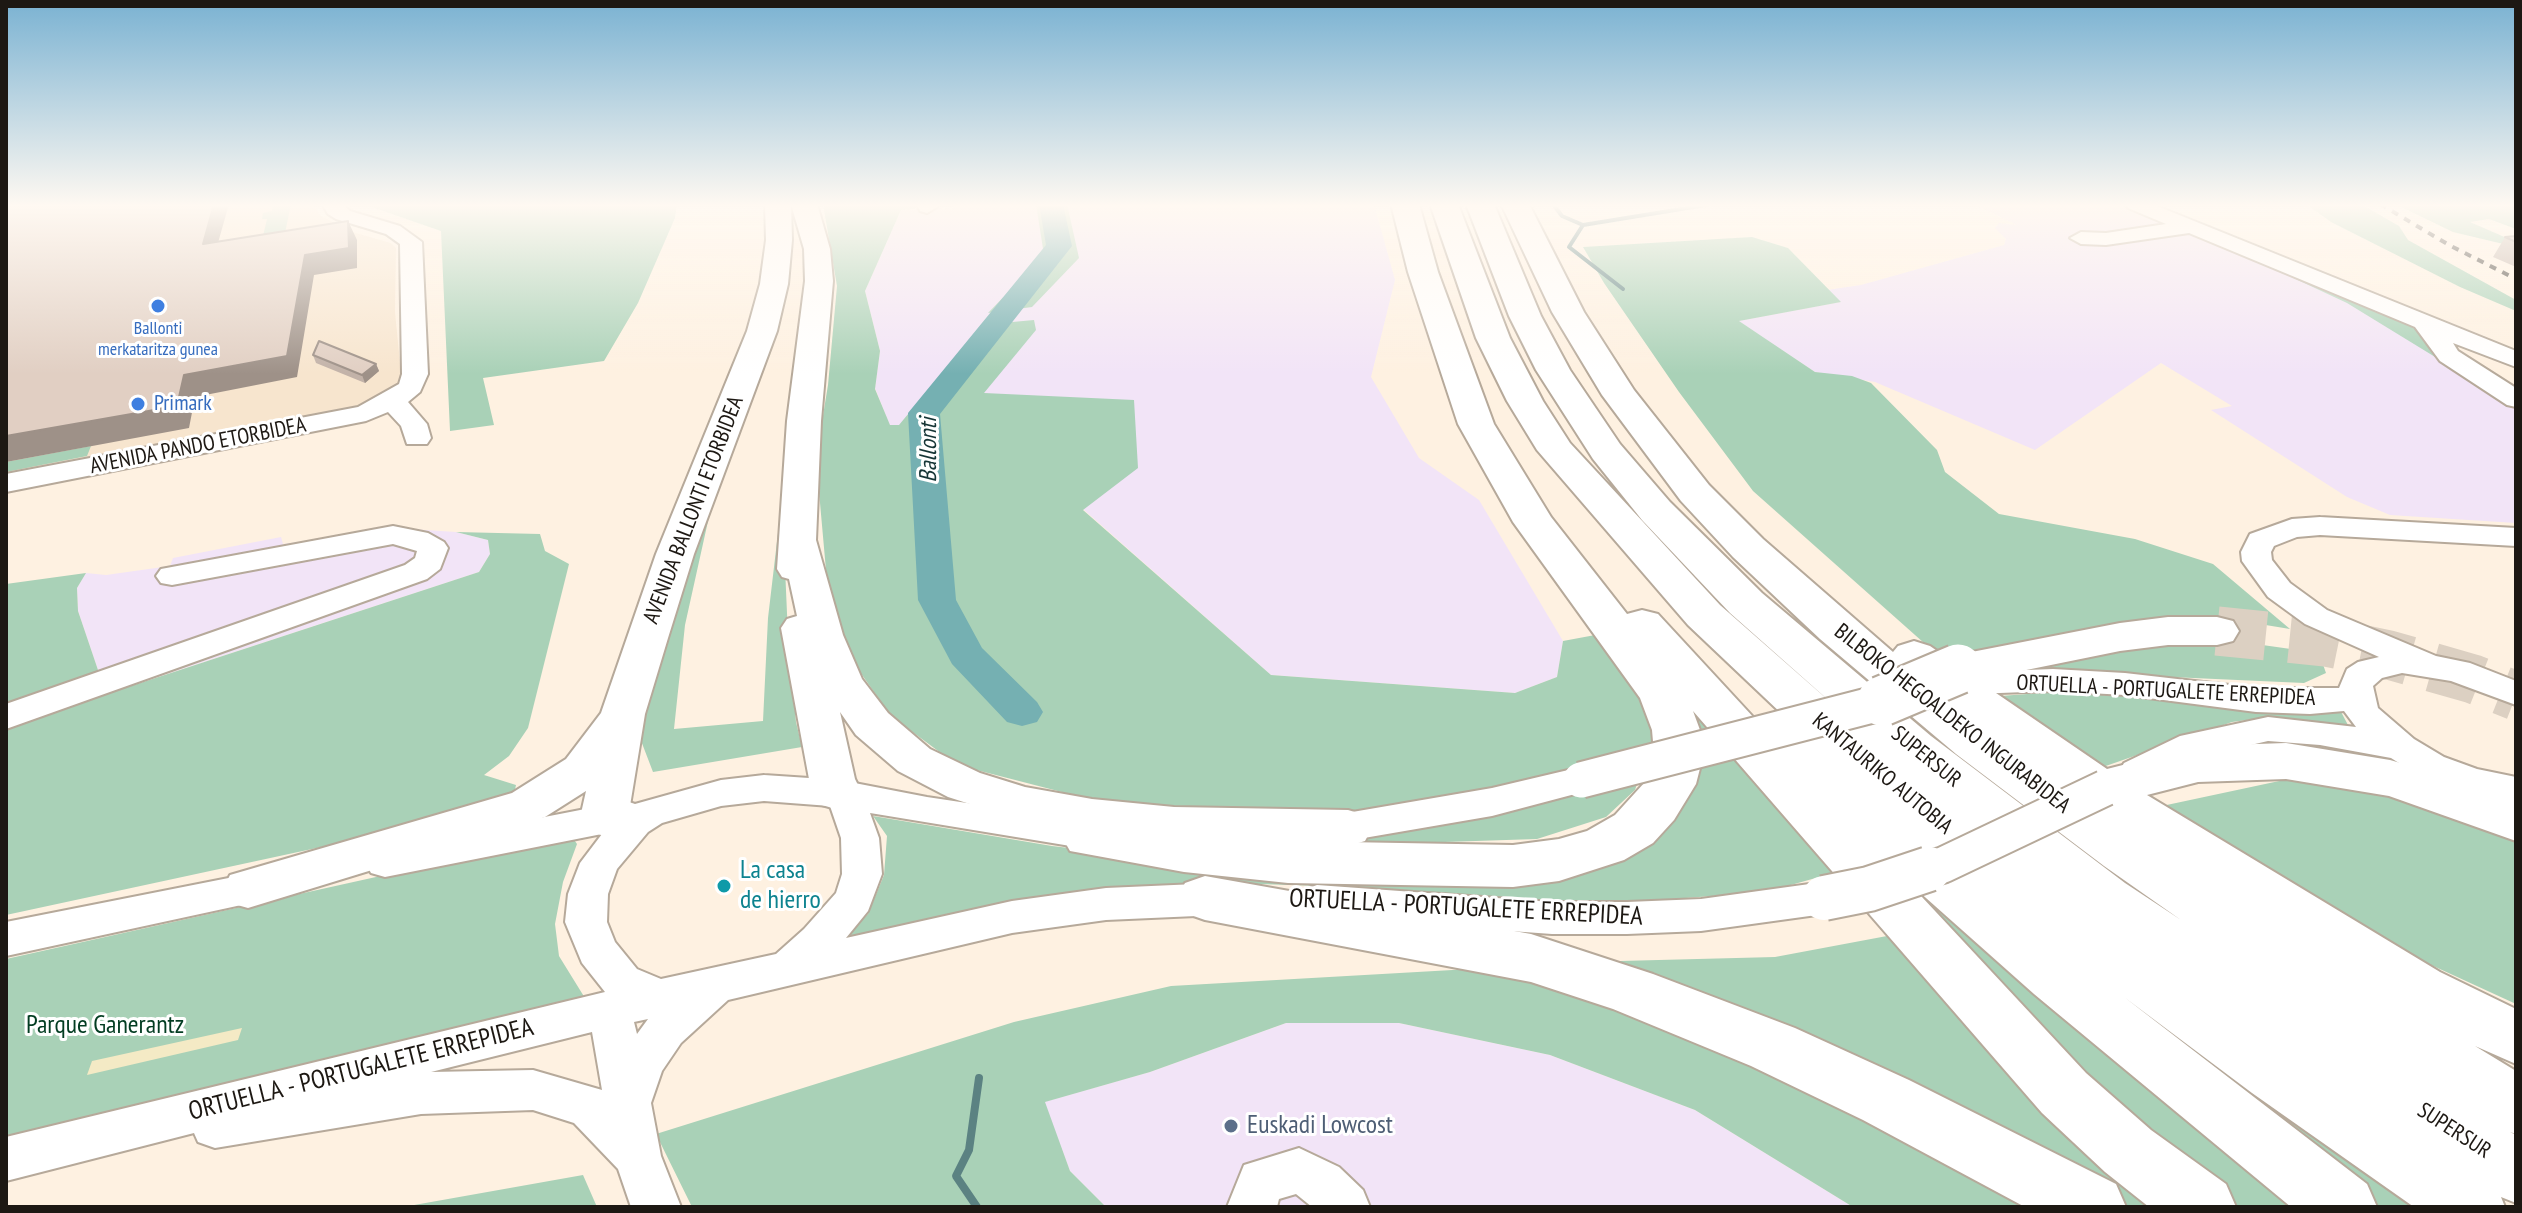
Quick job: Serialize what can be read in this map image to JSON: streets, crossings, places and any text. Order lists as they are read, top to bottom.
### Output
{
  "streets": {
    "highway": ["BILBOKO HEGOALDEKO INGURABIDEA", "SUPERSUR", "KANTAURIKO AUTOBIA"],
    "main road": ["AVENIDA BALLONTI ETORBIDEA"],
    "street": ["AVENIDA PANDO ETORBIDEA", "ORTUELLA - PORTUGALETE ERREPIDEA"]
  },
  "water": ["Ballonti"],
  "parks": ["Parque Ganerantz"],
  "places": [
    "Ballonti merkataritza gunea",
    "Primark",
    "La casa de hierro",
    "Euskadi Lowcost"
  ]
}
